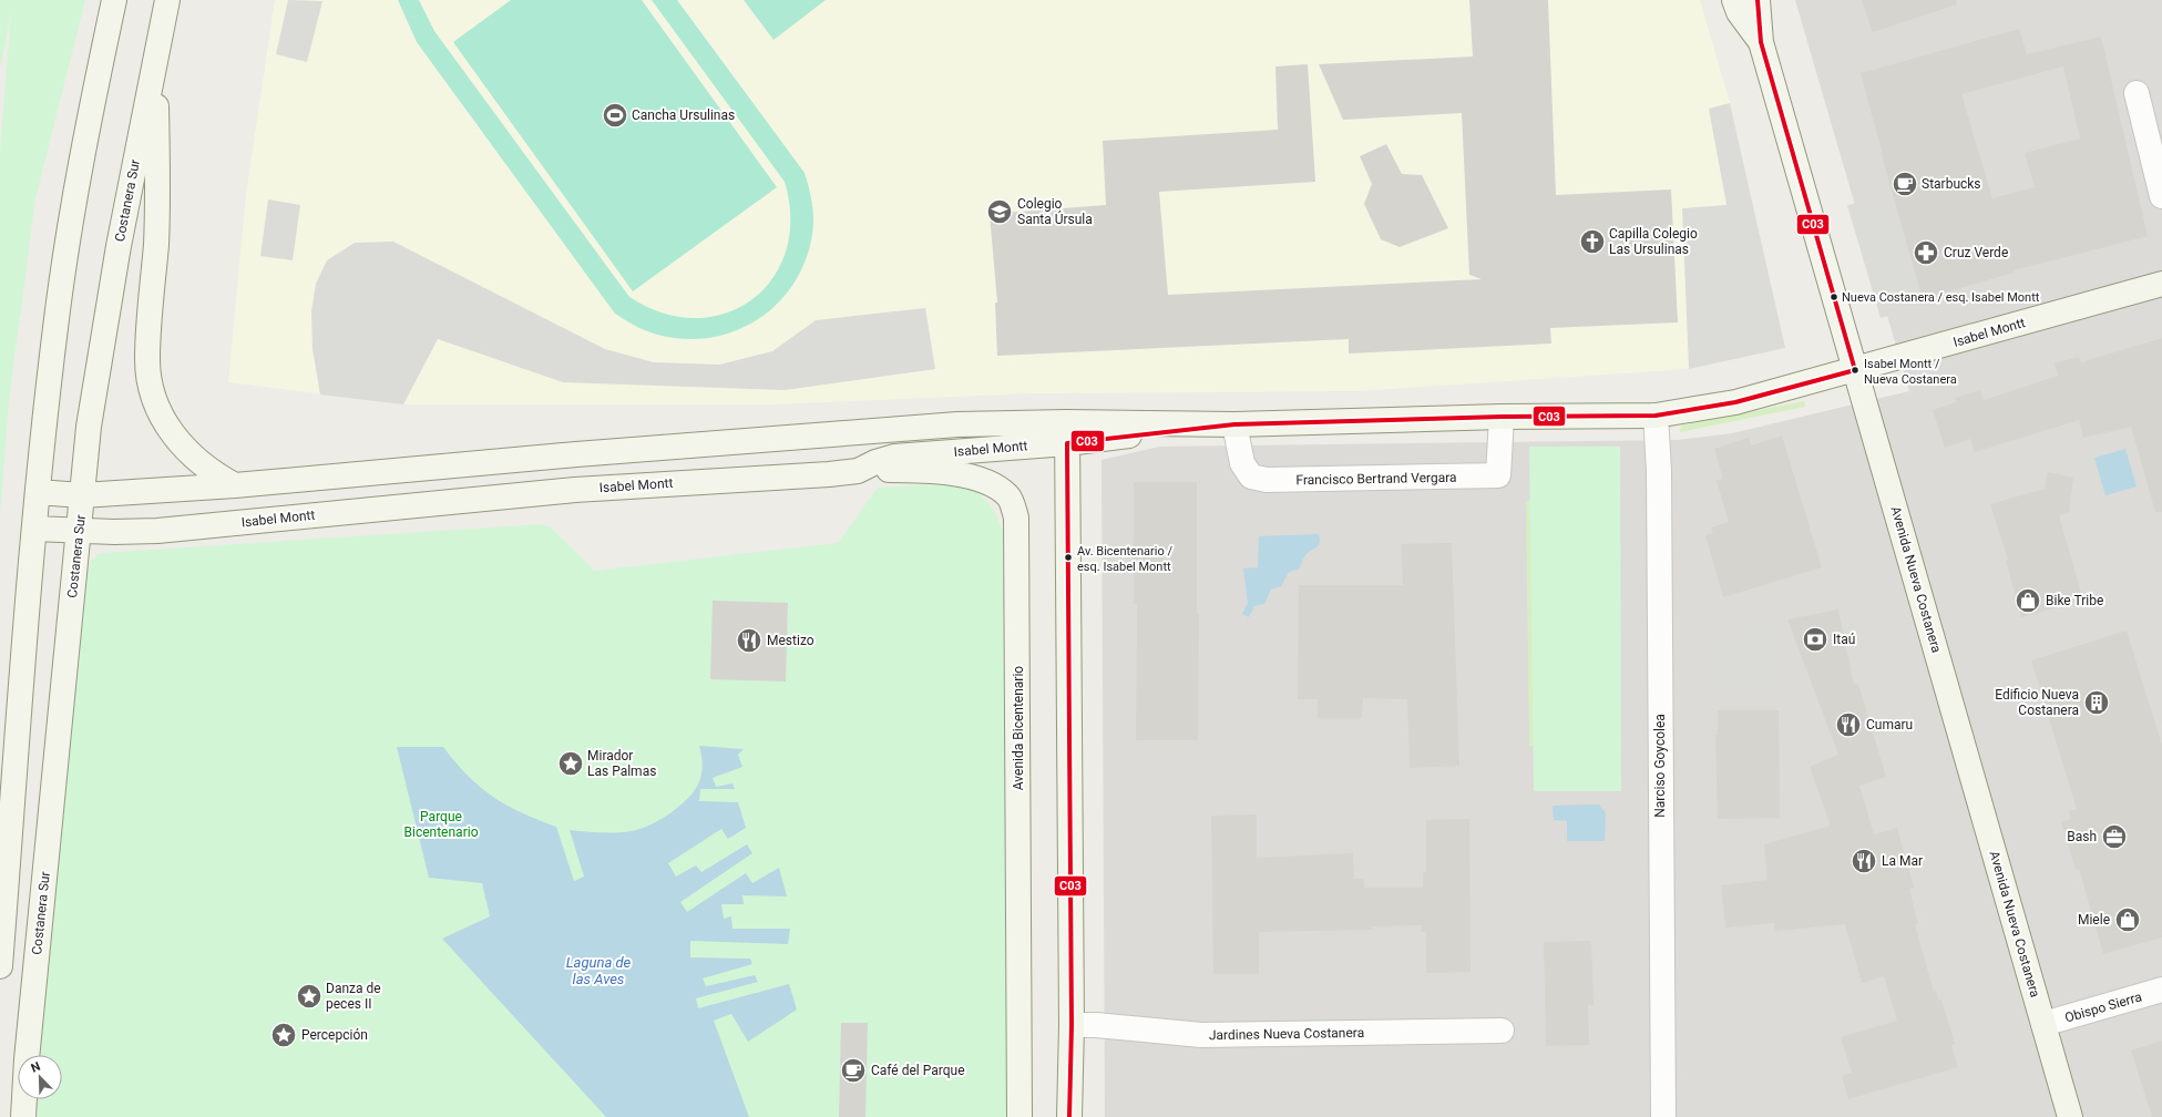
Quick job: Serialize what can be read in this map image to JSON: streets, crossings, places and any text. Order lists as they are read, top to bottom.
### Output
{
  "streets": {
    "main road": [
      "Costanera Sur",
      "Isabel Montt",
      "Avenida Nueva Costanera",
      "Avenida Bicentenario"
    ],
    "street": [
      "Francisco Bertrand Vergara",
      "Narciso Goycolea",
      "Obispo Sierra",
      "Jardines Nueva Costanera"
    ]
  },
  "crossings": [
    ["Costanera Sur", "Isabel Montt"],
    ["Isabel Montt", "Francisco Bertrand Vergara"],
    ["Isabel Montt", "Avenida Nueva Costanera"],
    ["Isabel Montt", "Avenida Bicentenario"],
    ["Isabel Montt", "Narciso Goycolea"],
    ["Avenida Nueva Costanera", "Obispo Sierra"]
  ],
  "water": ["Laguna de las Aves"],
  "parks": ["Parque Bicentenario"],
  "places": {
    "sports": ["Cancha Ursulinas"],
    "cafe": ["Starbucks", "Café del Parque"],
    "school or university": ["Colegio Santa Úrsula"],
    "church": ["Capilla Colegio Las Ursulinas"],
    "pharmacy": ["Cruz Verde"],
    "other": ["Nueva Costanera / esq. Isabel Montt", "Isabel Montt / Nueva Costanera", "Av. Bicentenario / esq. Isabel Montt"],
    "shop": ["Bike Tribe", "Miele"],
    "bank": ["Itaú"],
    "restaurant": ["Mestizo", "Cumaru", "La Mar"],
    "building": ["Edificio Nueva Costanera"],
    "place": ["Mirador Las Palmas", "Danza de peces II", "Percepción"],
    "office": ["Bash"]
  },
  "lines": ["transit line C03"],
  "north": "top left"
}
